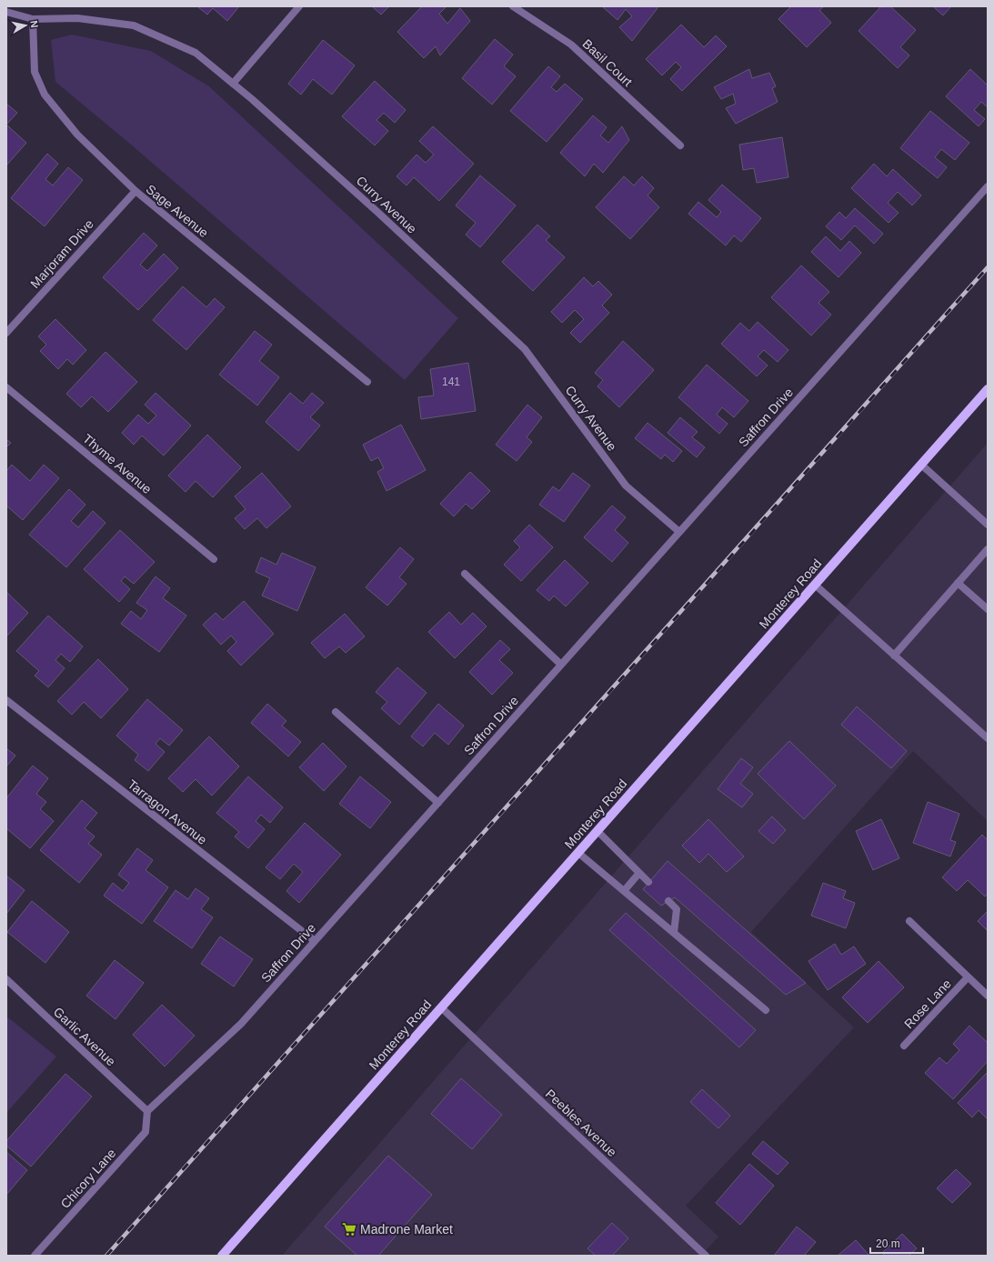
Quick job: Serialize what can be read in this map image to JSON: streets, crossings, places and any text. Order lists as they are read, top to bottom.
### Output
{
  "streets": {
    "main road": ["Monterey Road"],
    "street": [
      "Basil Court",
      "Curry Avenue",
      "Sage Avenue",
      "Marjoram Drive",
      "Saffron Drive",
      "Thyme Avenue",
      "Tarragon Avenue",
      "Rose Lane",
      "Garlic Avenue",
      "Peebles Avenue",
      "Chicory Lane"
    ]
  },
  "crossings": [
    ["Curry Avenue", "Sage Avenue"],
    ["Curry Avenue", "Saffron Drive"],
    ["Sage Avenue", "Marjoram Drive"],
    ["Saffron Drive", "Tarragon Avenue"],
    ["Saffron Drive", "Garlic Avenue"],
    ["Saffron Drive", "Chicory Lane"],
    ["Monterey Road", "Peebles Avenue"],
    ["Garlic Avenue", "Chicory Lane"]
  ],
  "places": {
    "supermarket": ["Madrone Market"]
  },
  "house_numbers": ["141"],
  "scale_bar": "20 m",
  "north": "right"
}
